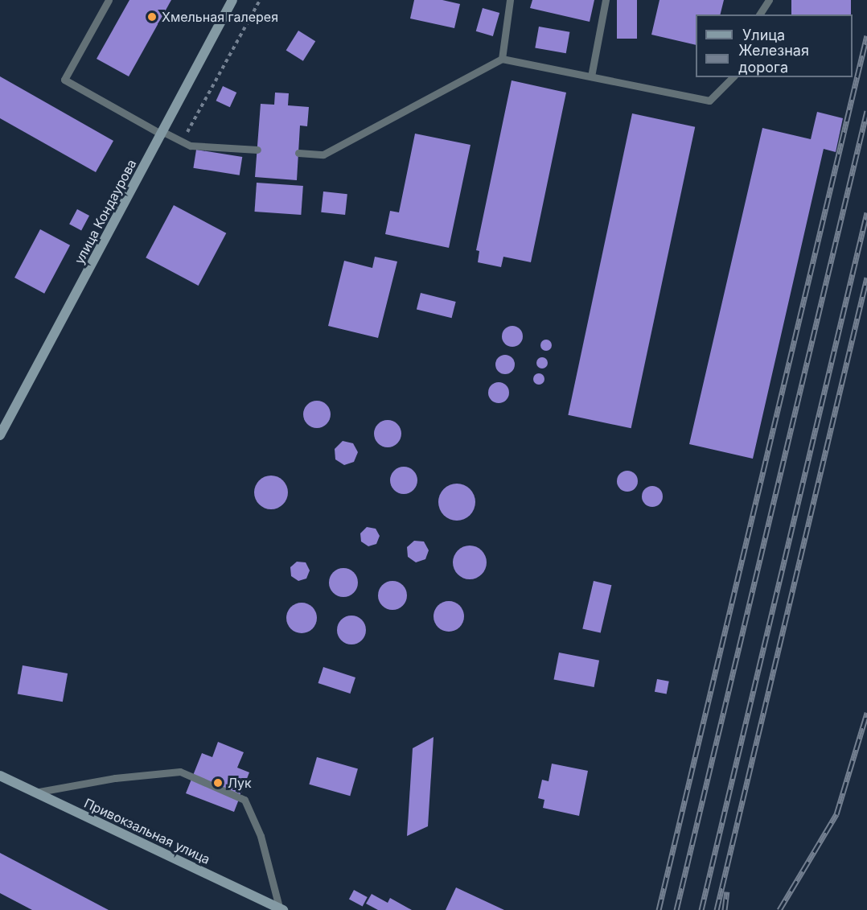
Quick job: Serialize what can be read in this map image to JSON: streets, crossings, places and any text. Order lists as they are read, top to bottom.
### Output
{
  "streets": {
    "street": ["улица Кондаурова", "Привокзальная улица"]
  },
  "places": ["Хмельная галерея", "Лук"],
  "legend": ["Улица", "Железная дорога"]
}
